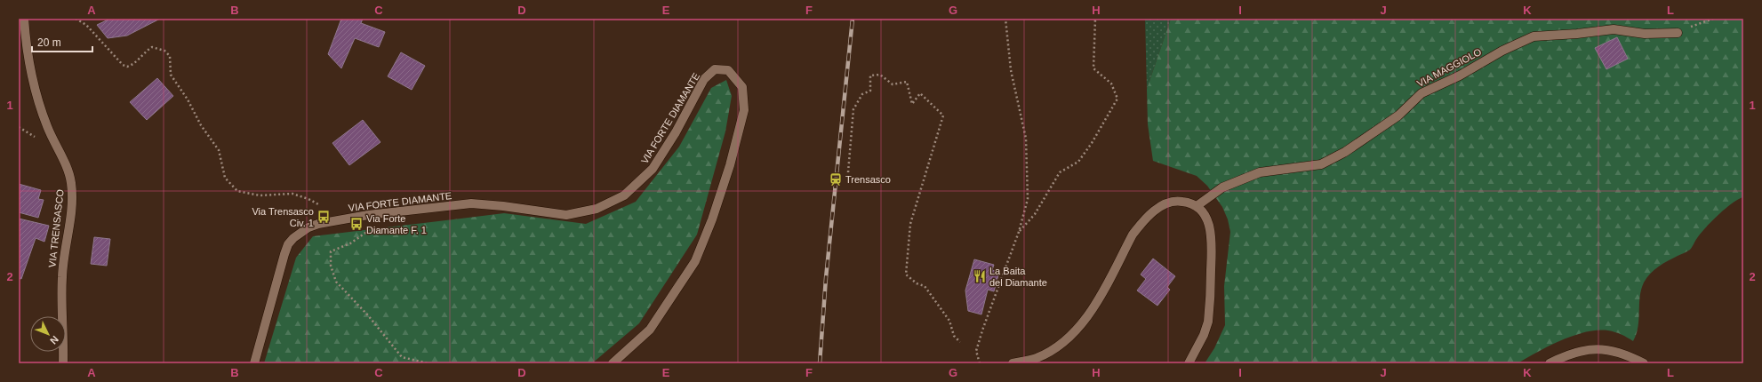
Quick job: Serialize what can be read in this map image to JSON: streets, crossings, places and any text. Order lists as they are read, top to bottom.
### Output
{
  "streets": {
    "main road": ["VIA MAGGIOLO", "VIA FORTE DIAMANTE", "VIA TRENSASCO"]
  },
  "places": {
    "station": ["Trensasco"],
    "bus stop": ["Via Trensasco Civ. 1", "Via Forte Diamante F. 1"],
    "restaurant": ["La Baita del Diamante"]
  },
  "scale_bar": "20 m",
  "north": "bottom right",
  "grid": {
    "columns": [
      "A",
      "B",
      "C",
      "D",
      "E",
      "F",
      "G",
      "H",
      "I",
      "J",
      "K",
      "L"
    ],
    "rows": ["1", "2"]
  }
}
